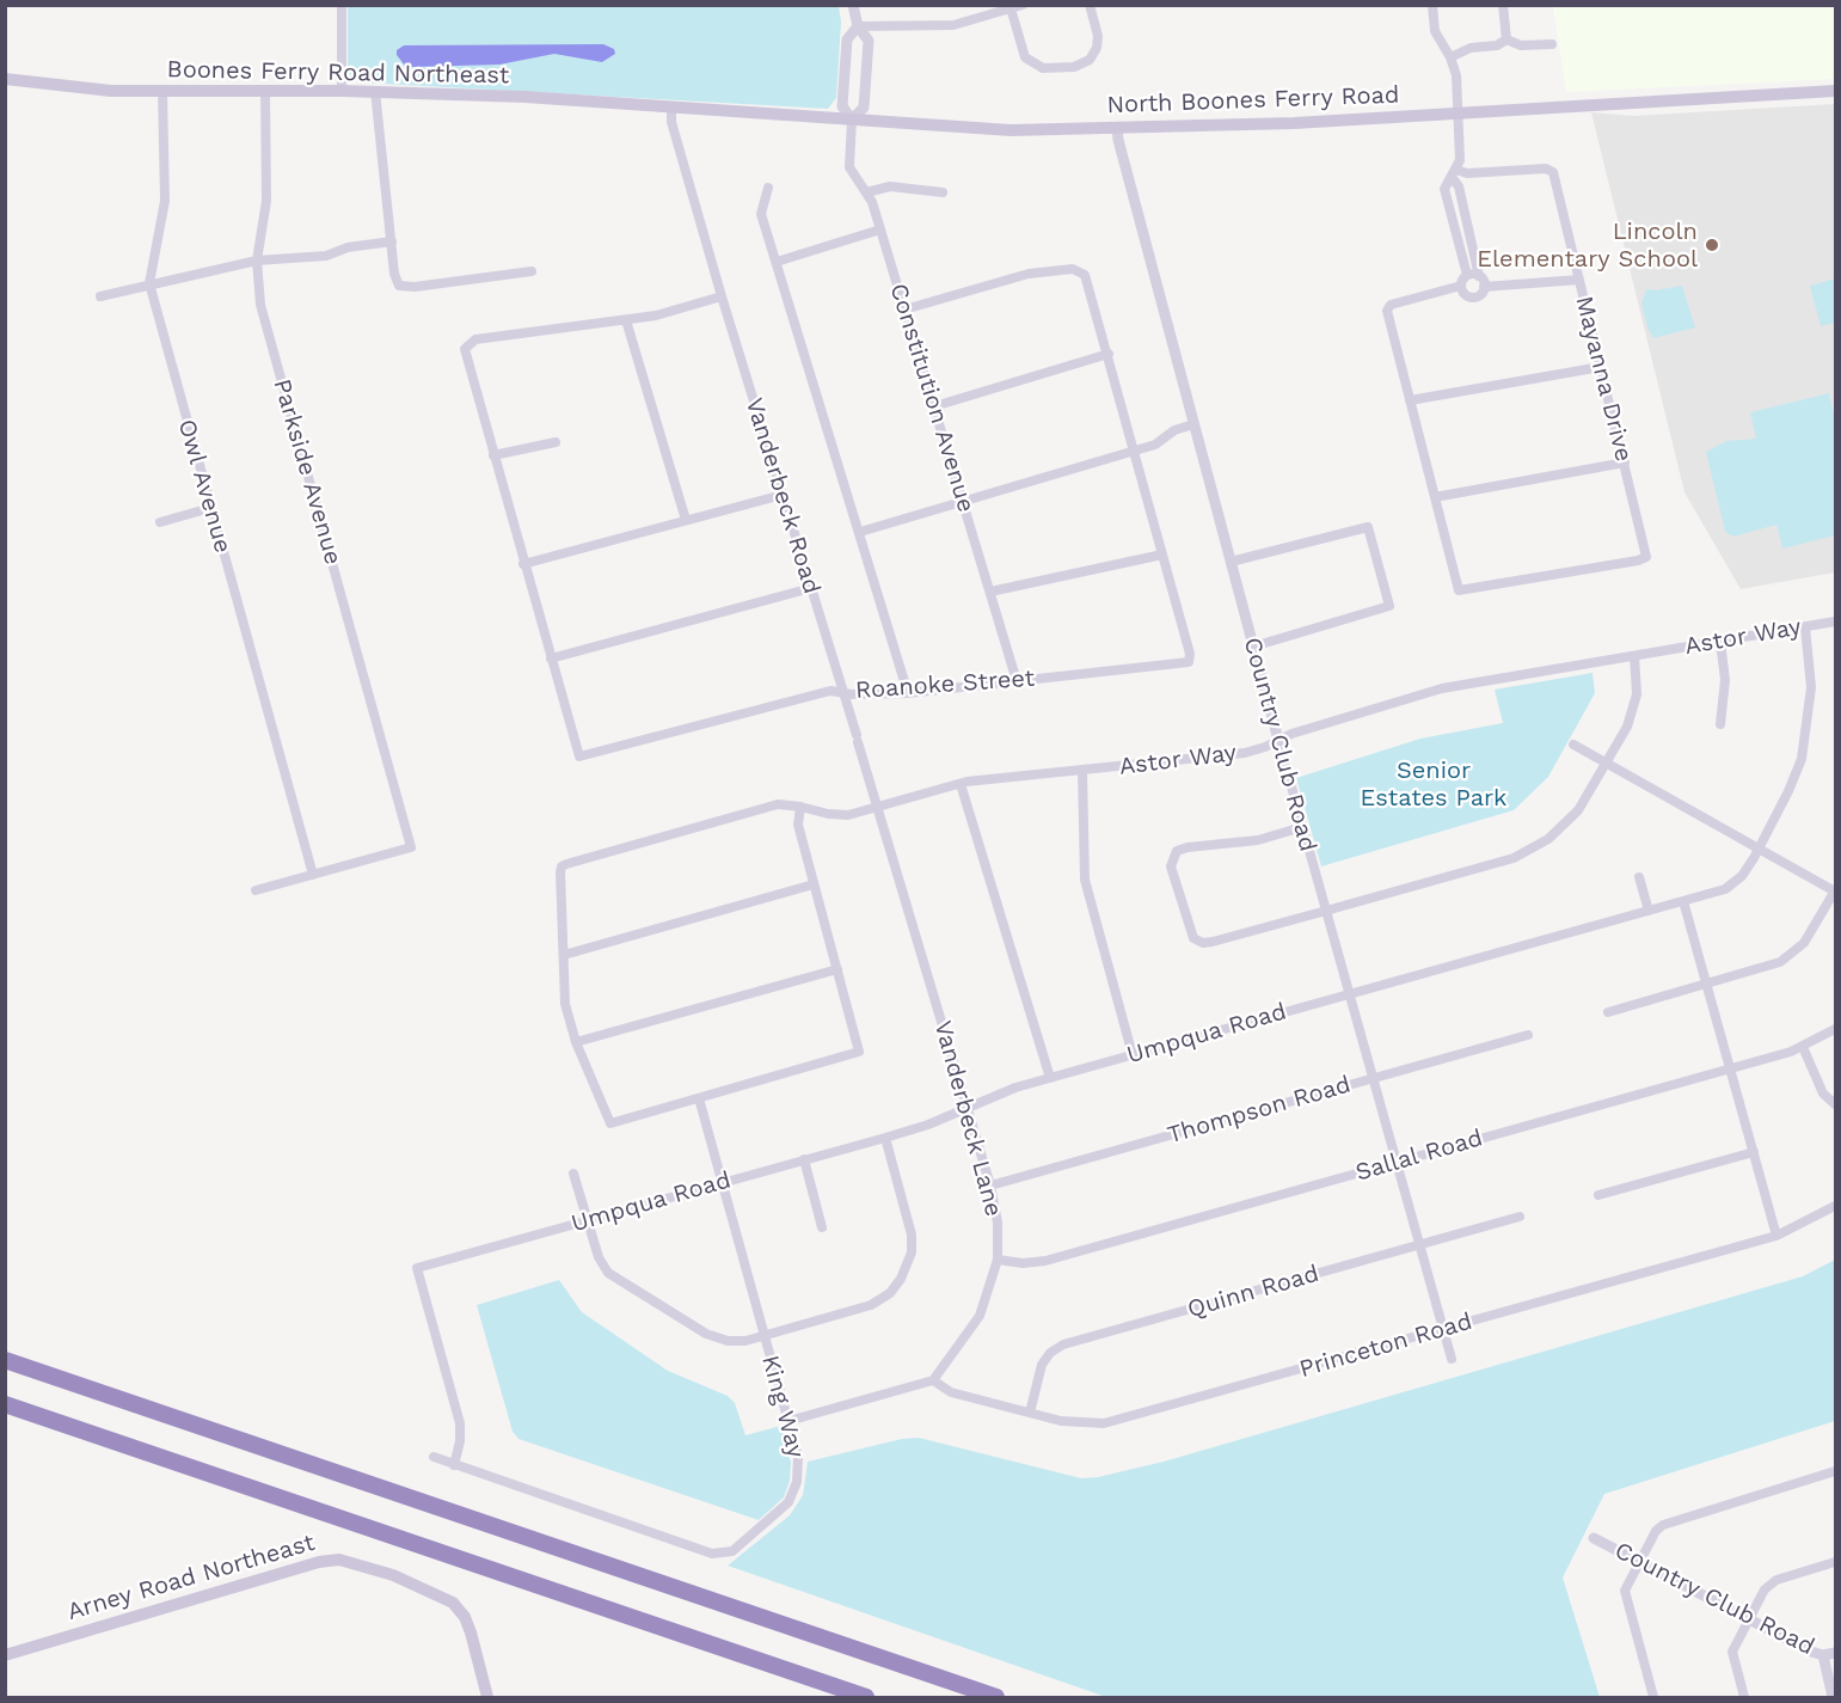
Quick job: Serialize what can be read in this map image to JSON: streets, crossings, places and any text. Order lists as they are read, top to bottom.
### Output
{
  "streets": {
    "main road": ["Boones Ferry Road Northeast", "North Boones Ferry Road", "Arney Road Northeast"],
    "street": [
      "Mayanna Drive",
      "Constitution Avenue",
      "Parkside Avenue",
      "Owl Avenue",
      "Vanderbeck Road",
      "Astor Way",
      "Roanoke Street",
      "Country Club Road",
      "Umpqua Road",
      "Thompson Road",
      "Vanderbeck Lane",
      "Sallal Road",
      "Quinn Road",
      "Princeton Road",
      "King Way"
    ]
  },
  "crossings": [
    ["Boones Ferry Road Northeast", "North Boones Ferry Road"],
    ["Boones Ferry Road Northeast", "Parkside Avenue"],
    ["Boones Ferry Road Northeast", "Owl Avenue"],
    ["Boones Ferry Road Northeast", "Vanderbeck Road"],
    ["North Boones Ferry Road", "Constitution Avenue"],
    ["North Boones Ferry Road", "Vanderbeck Road"],
    ["North Boones Ferry Road", "Country Club Road"],
    ["Constitution Avenue", "Roanoke Street"],
    ["Parkside Avenue", "Owl Avenue"],
    ["Vanderbeck Road", "Roanoke Street"],
    ["Vanderbeck Road", "Vanderbeck Lane"],
    ["Astor Way", "Country Club Road"],
    ["Astor Way", "Umpqua Road"],
    ["Astor Way", "Vanderbeck Lane"],
    ["Country Club Road", "Umpqua Road"],
    ["Country Club Road", "Thompson Road"],
    ["Country Club Road", "Sallal Road"],
    ["Country Club Road", "Quinn Road"],
    ["Country Club Road", "Princeton Road"],
    ["Umpqua Road", "Vanderbeck Lane"],
    ["Umpqua Road", "King Way"],
    ["Thompson Road", "Vanderbeck Lane"],
    ["Vanderbeck Lane", "Sallal Road"],
    ["Vanderbeck Lane", "Princeton Road"],
    ["Quinn Road", "Princeton Road"]
  ],
  "parks": ["Senior Estates Park"],
  "places": ["Lincoln Elementary School"]
}
